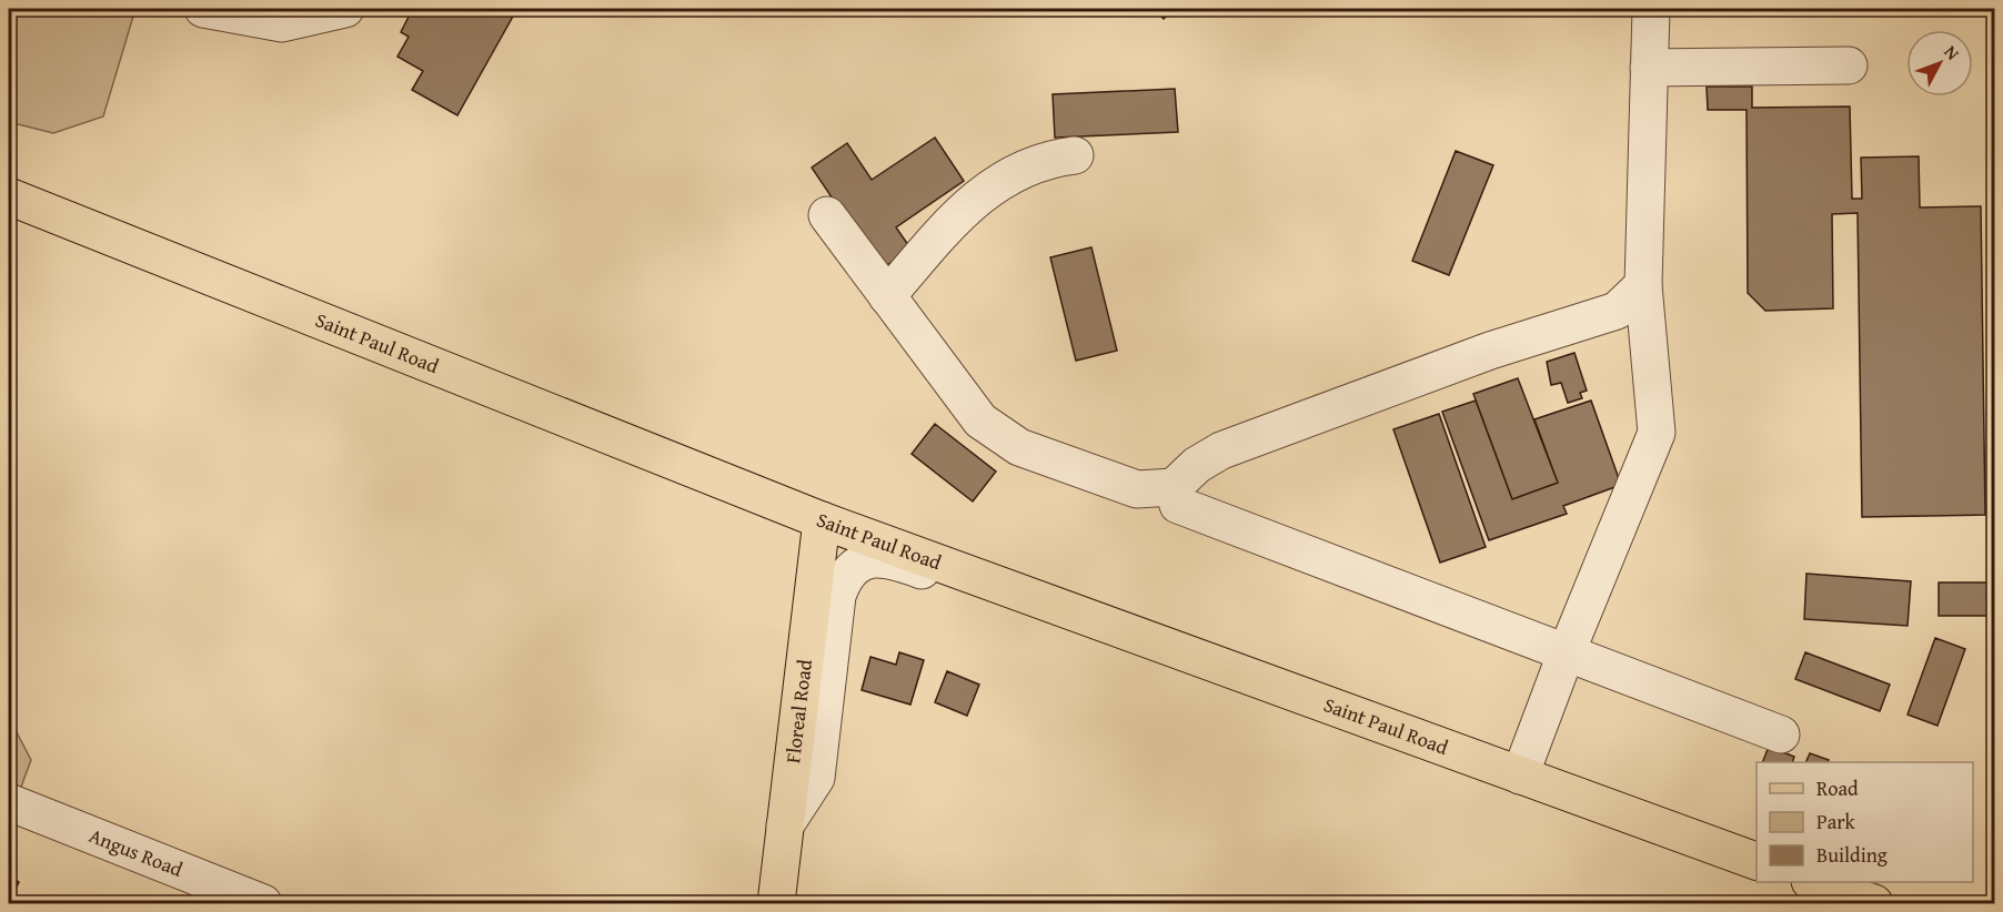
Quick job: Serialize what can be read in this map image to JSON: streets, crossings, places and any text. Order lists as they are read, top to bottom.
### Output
{
  "streets": {
    "main road": ["Saint Paul Road", "Floreal Road"],
    "street": ["Angus Road"]
  },
  "crossings": [
    ["Saint Paul Road", "Floreal Road"]
  ],
  "legend": ["Road", "Park", "Building"],
  "north": "top right"
}
